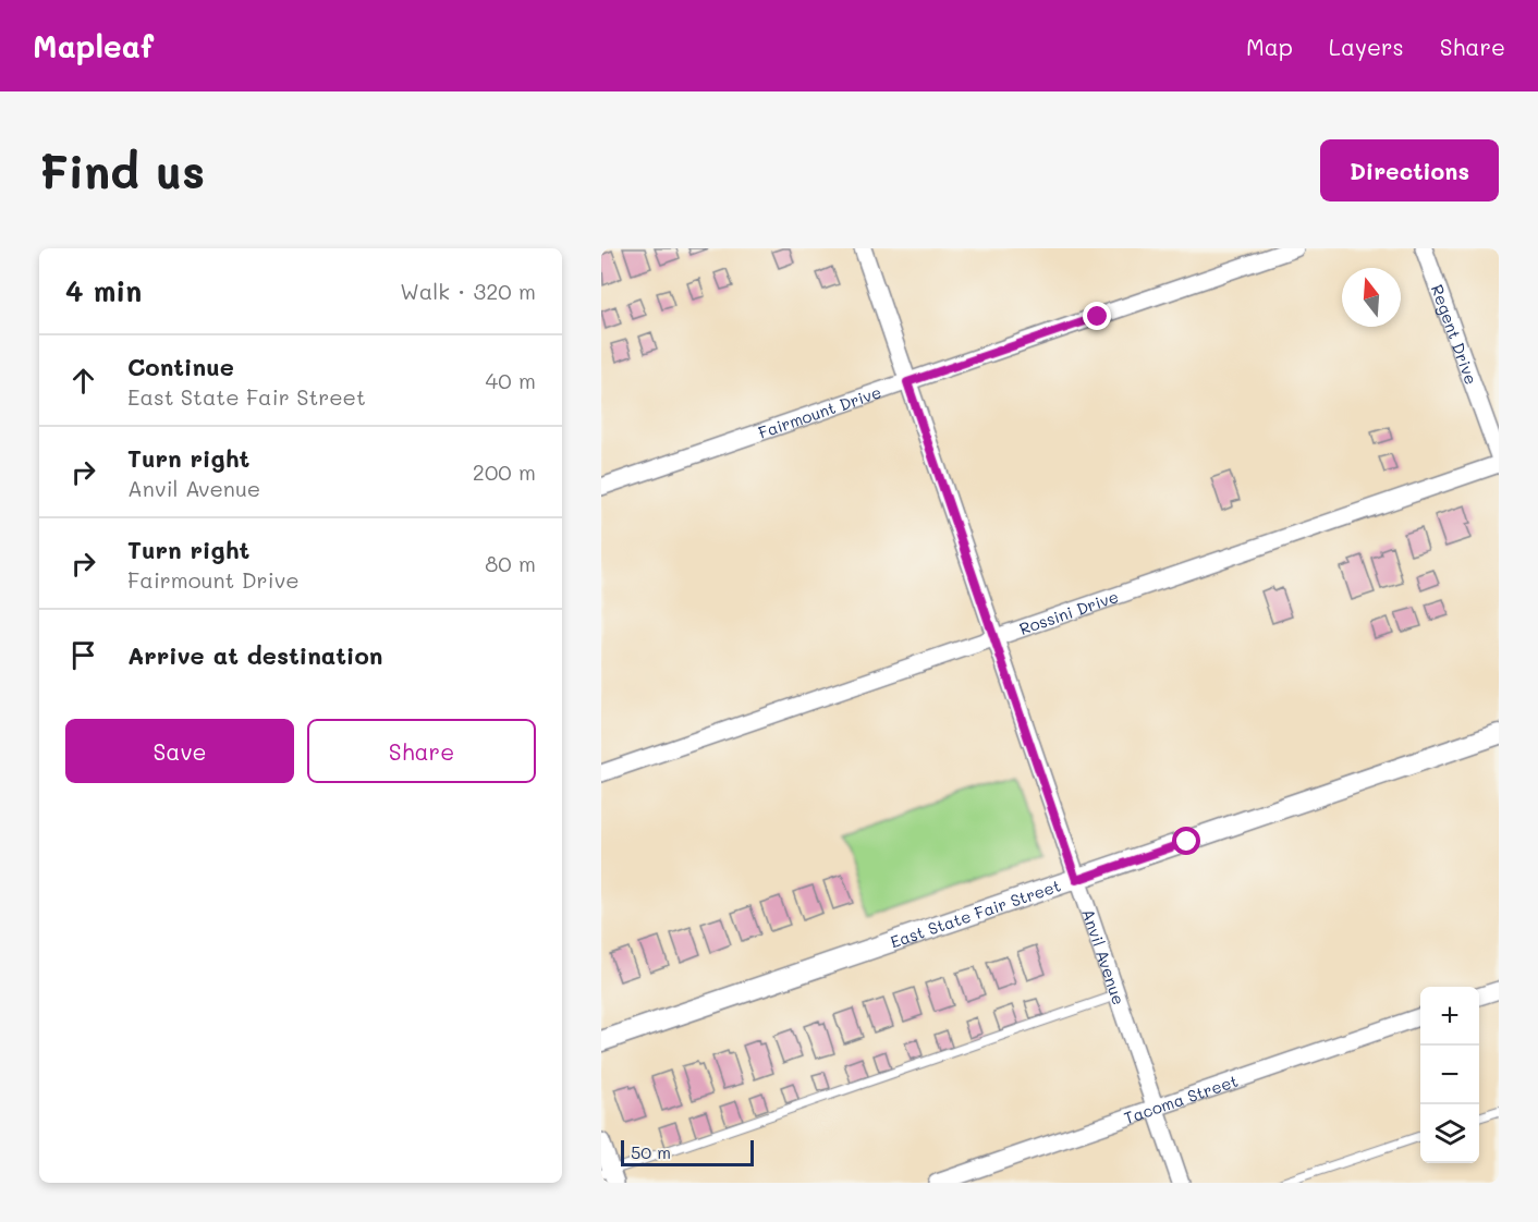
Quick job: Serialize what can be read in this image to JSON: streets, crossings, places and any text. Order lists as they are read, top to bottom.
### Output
{
  "streets": {
    "street": [
      "Regent Drive",
      "Fairmount Drive",
      "Rossini Drive",
      "East State Fair Street",
      "Anvil Avenue",
      "Tacoma Street"
    ]
  },
  "crossings": [
    ["Fairmount Drive", "Anvil Avenue"],
    ["Rossini Drive", "Anvil Avenue"],
    ["East State Fair Street", "Anvil Avenue"],
    ["Anvil Avenue", "Tacoma Street"]
  ],
  "scale_bar": "50 m",
  "north": "top",
  "page": {
    "header": "Mapleaf",
    "nav": ["Map", "Layers", "Share"],
    "buttons": [
      "Directions",
      ["Save", "Share"]
    ],
    "title": "Find us",
    "heading": ["4 min", "Walk · 320 m"],
    "list": [
      ["Continue", "East State Fair Street", "40 m"],
      ["Turn right", "Anvil Avenue", "200 m"],
      ["Turn right", "Fairmount Drive", "80 m"],
      "Arrive at destination"
    ],
    "map_buttons": ["+", "−"],
    "scale": "50 m"
  }
}
